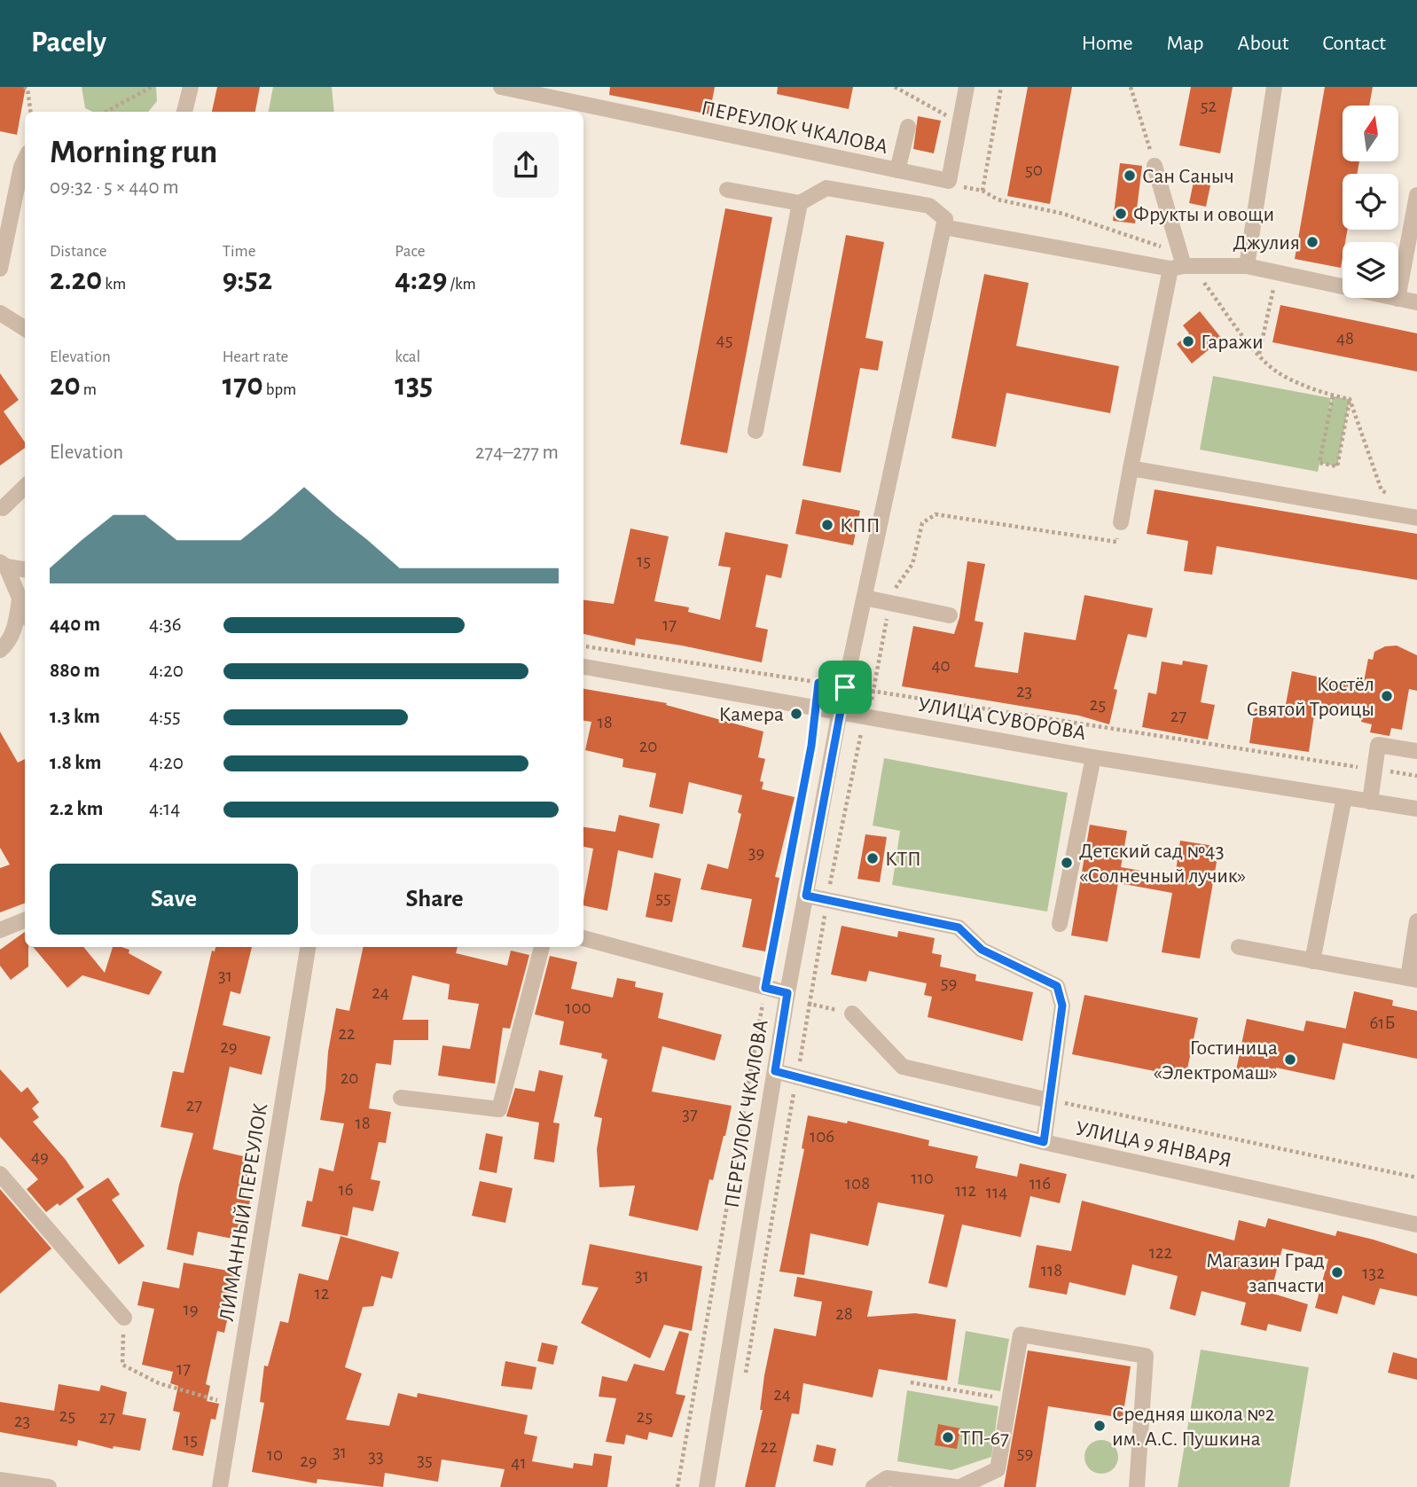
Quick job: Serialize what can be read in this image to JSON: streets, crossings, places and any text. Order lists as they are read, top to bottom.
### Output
{
  "streets": {
    "street": [
      "ПЕРЕУЛОК ЧКАЛОВА",
      "УЛИЦА СУВОРОВА",
      "УЛИЦА 9 ЯНВАРЯ",
      "ЛИМАННЫЙ ПЕРЕУЛОК"
    ]
  },
  "crossings": [
    ["ПЕРЕУЛОК ЧКАЛОВА", "УЛИЦА СУВОРОВА"],
    ["ПЕРЕУЛОК ЧКАЛОВА", "УЛИЦА 9 ЯНВАРЯ"]
  ],
  "places": [
    "Сан Саныч",
    "Фрукты и овощи",
    "Джулия",
    "Гаражи",
    "КПП",
    "Костёл Святой Троицы",
    "Камера",
    "КТП",
    "Детский сад №43 «Солнечный лучик»",
    "Гостиница «Электромаш»",
    "Магазин Град запчасти",
    "Средняя школа №2 им. А.С. Пушкина",
    "ТП-67"
  ],
  "house_numbers": [
    "52",
    "50",
    "48",
    "45",
    "15",
    "17",
    "40",
    "23",
    "25",
    "27",
    "18",
    "20",
    "39",
    "55",
    "31",
    "59",
    "24",
    "100",
    "61Б",
    "22",
    "29",
    "20",
    "27",
    "37",
    "18",
    "106",
    "49",
    "110",
    "108",
    "116",
    "16",
    "112",
    "114",
    "122",
    "118",
    "132",
    "31",
    "12",
    "19",
    "28",
    "17",
    "24",
    "25",
    "25",
    "27",
    "23",
    "15",
    "22",
    "31",
    "59",
    "10",
    "33",
    "35",
    "29",
    "41"
  ],
  "north": "top",
  "page": {
    "header": "Pacely",
    "nav": [
      "Home",
      "Map",
      "About",
      "Contact"
    ],
    "heading": ["Morning run", "09:32 · 5 × 440 m"],
    "stats": [
      ["Distance", "2.20 km"],
      ["Time", "9:52"],
      ["Pace", "4:29 /km"],
      ["Elevation", "20 m"],
      ["Heart rate", "170 bpm"],
      ["kcal", "135"]
    ],
    "chart": ["Elevation", "274–277 m"],
    "list": [
      {
        "name": "440 m",
        "note": "4:36"
      },
      {
        "name": "880 m",
        "note": "4:20"
      },
      {
        "name": "1.3 km",
        "note": "4:55"
      },
      {
        "name": "1.8 km",
        "note": "4:20"
      },
      {
        "name": "2.2 km",
        "note": "4:14"
      }
    ],
    "buttons": ["Save", "Share"]
  }
}
